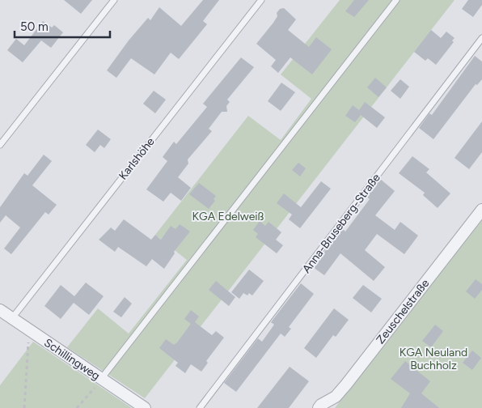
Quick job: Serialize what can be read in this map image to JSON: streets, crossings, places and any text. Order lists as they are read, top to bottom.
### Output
{
  "streets": {
    "street": ["Zeuschelstraße", "Schillingweg"],
    "lane": ["Karlshöhe", "Anna-Bruseberg-Straße"]
  },
  "crossings": [
    ["Karlshöhe", "Schillingweg"]
  ],
  "parks": ["KGA Edelweiß", "KGA Neuland Buchholz"],
  "scale_bar": "50 m"
}
